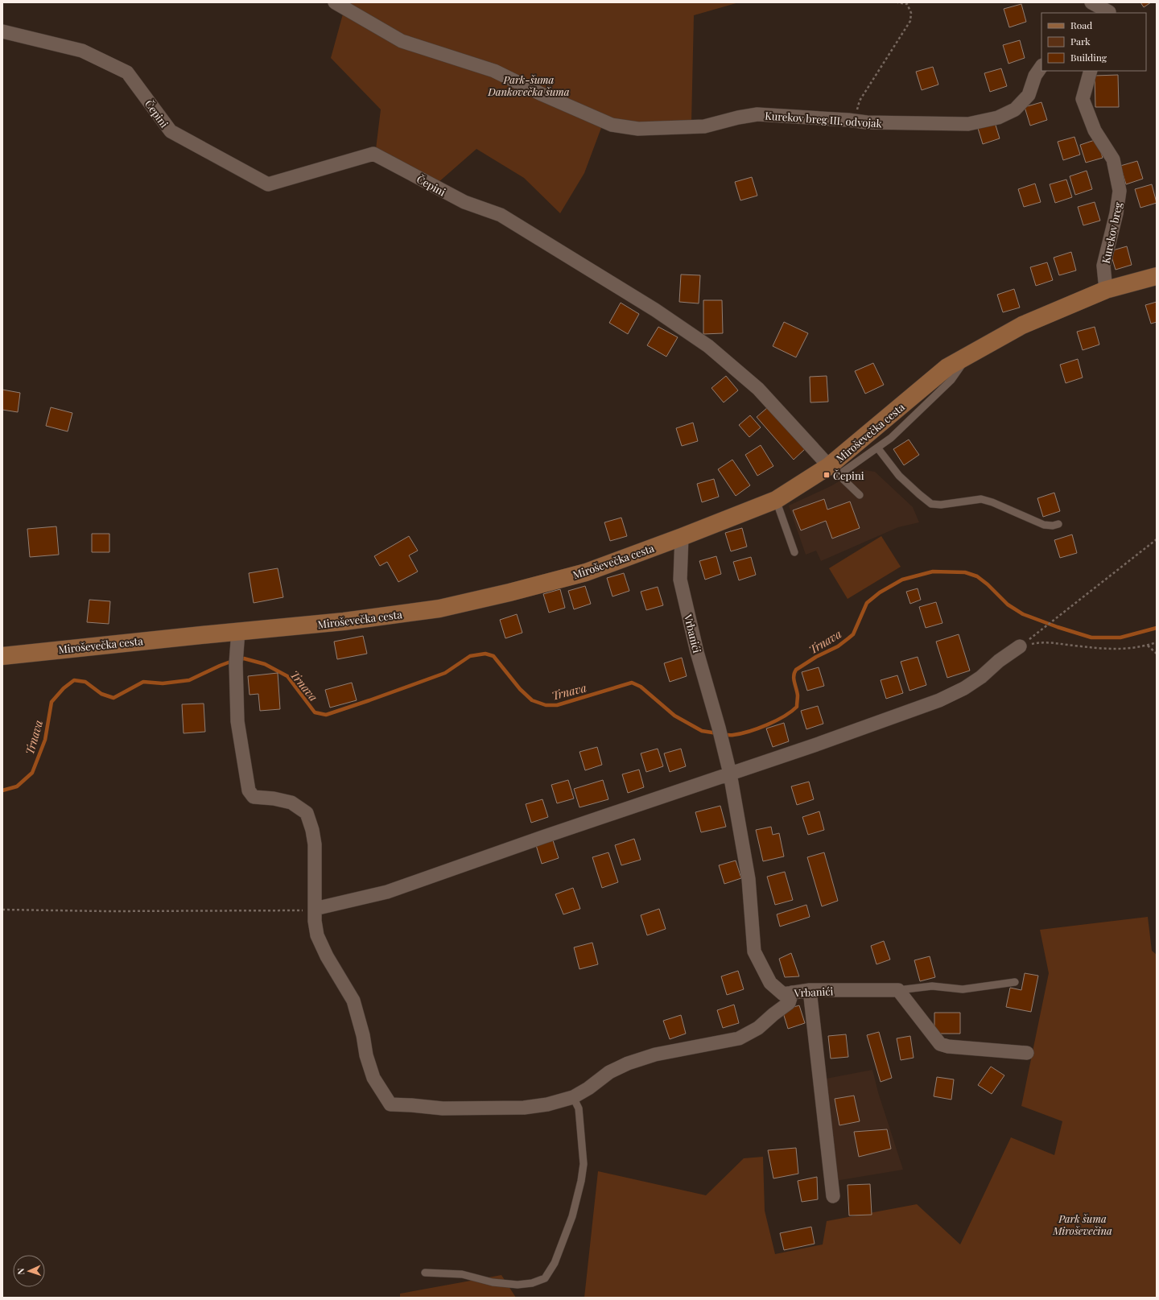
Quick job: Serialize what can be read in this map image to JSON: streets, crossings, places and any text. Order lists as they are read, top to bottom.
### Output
{
  "streets": {
    "main road": ["Miroševečka cesta"],
    "street": [
      "Čepini",
      "Kurekov breg III. odvojak",
      "Kurekov breg",
      "Vrbanići"
    ]
  },
  "crossings": [
    ["Čepini", "Miroševečka cesta"],
    ["Kurekov breg", "Miroševečka cesta"],
    ["Miroševečka cesta", "Vrbanići"]
  ],
  "water": ["Trnava"],
  "parks": ["Park-šuma Dankovečka šuma", "Park šuma Miroševečina"],
  "places": {
    "transit": ["Čepini"]
  },
  "legend": ["Road", "Park", "Building"],
  "north": "left"
}
